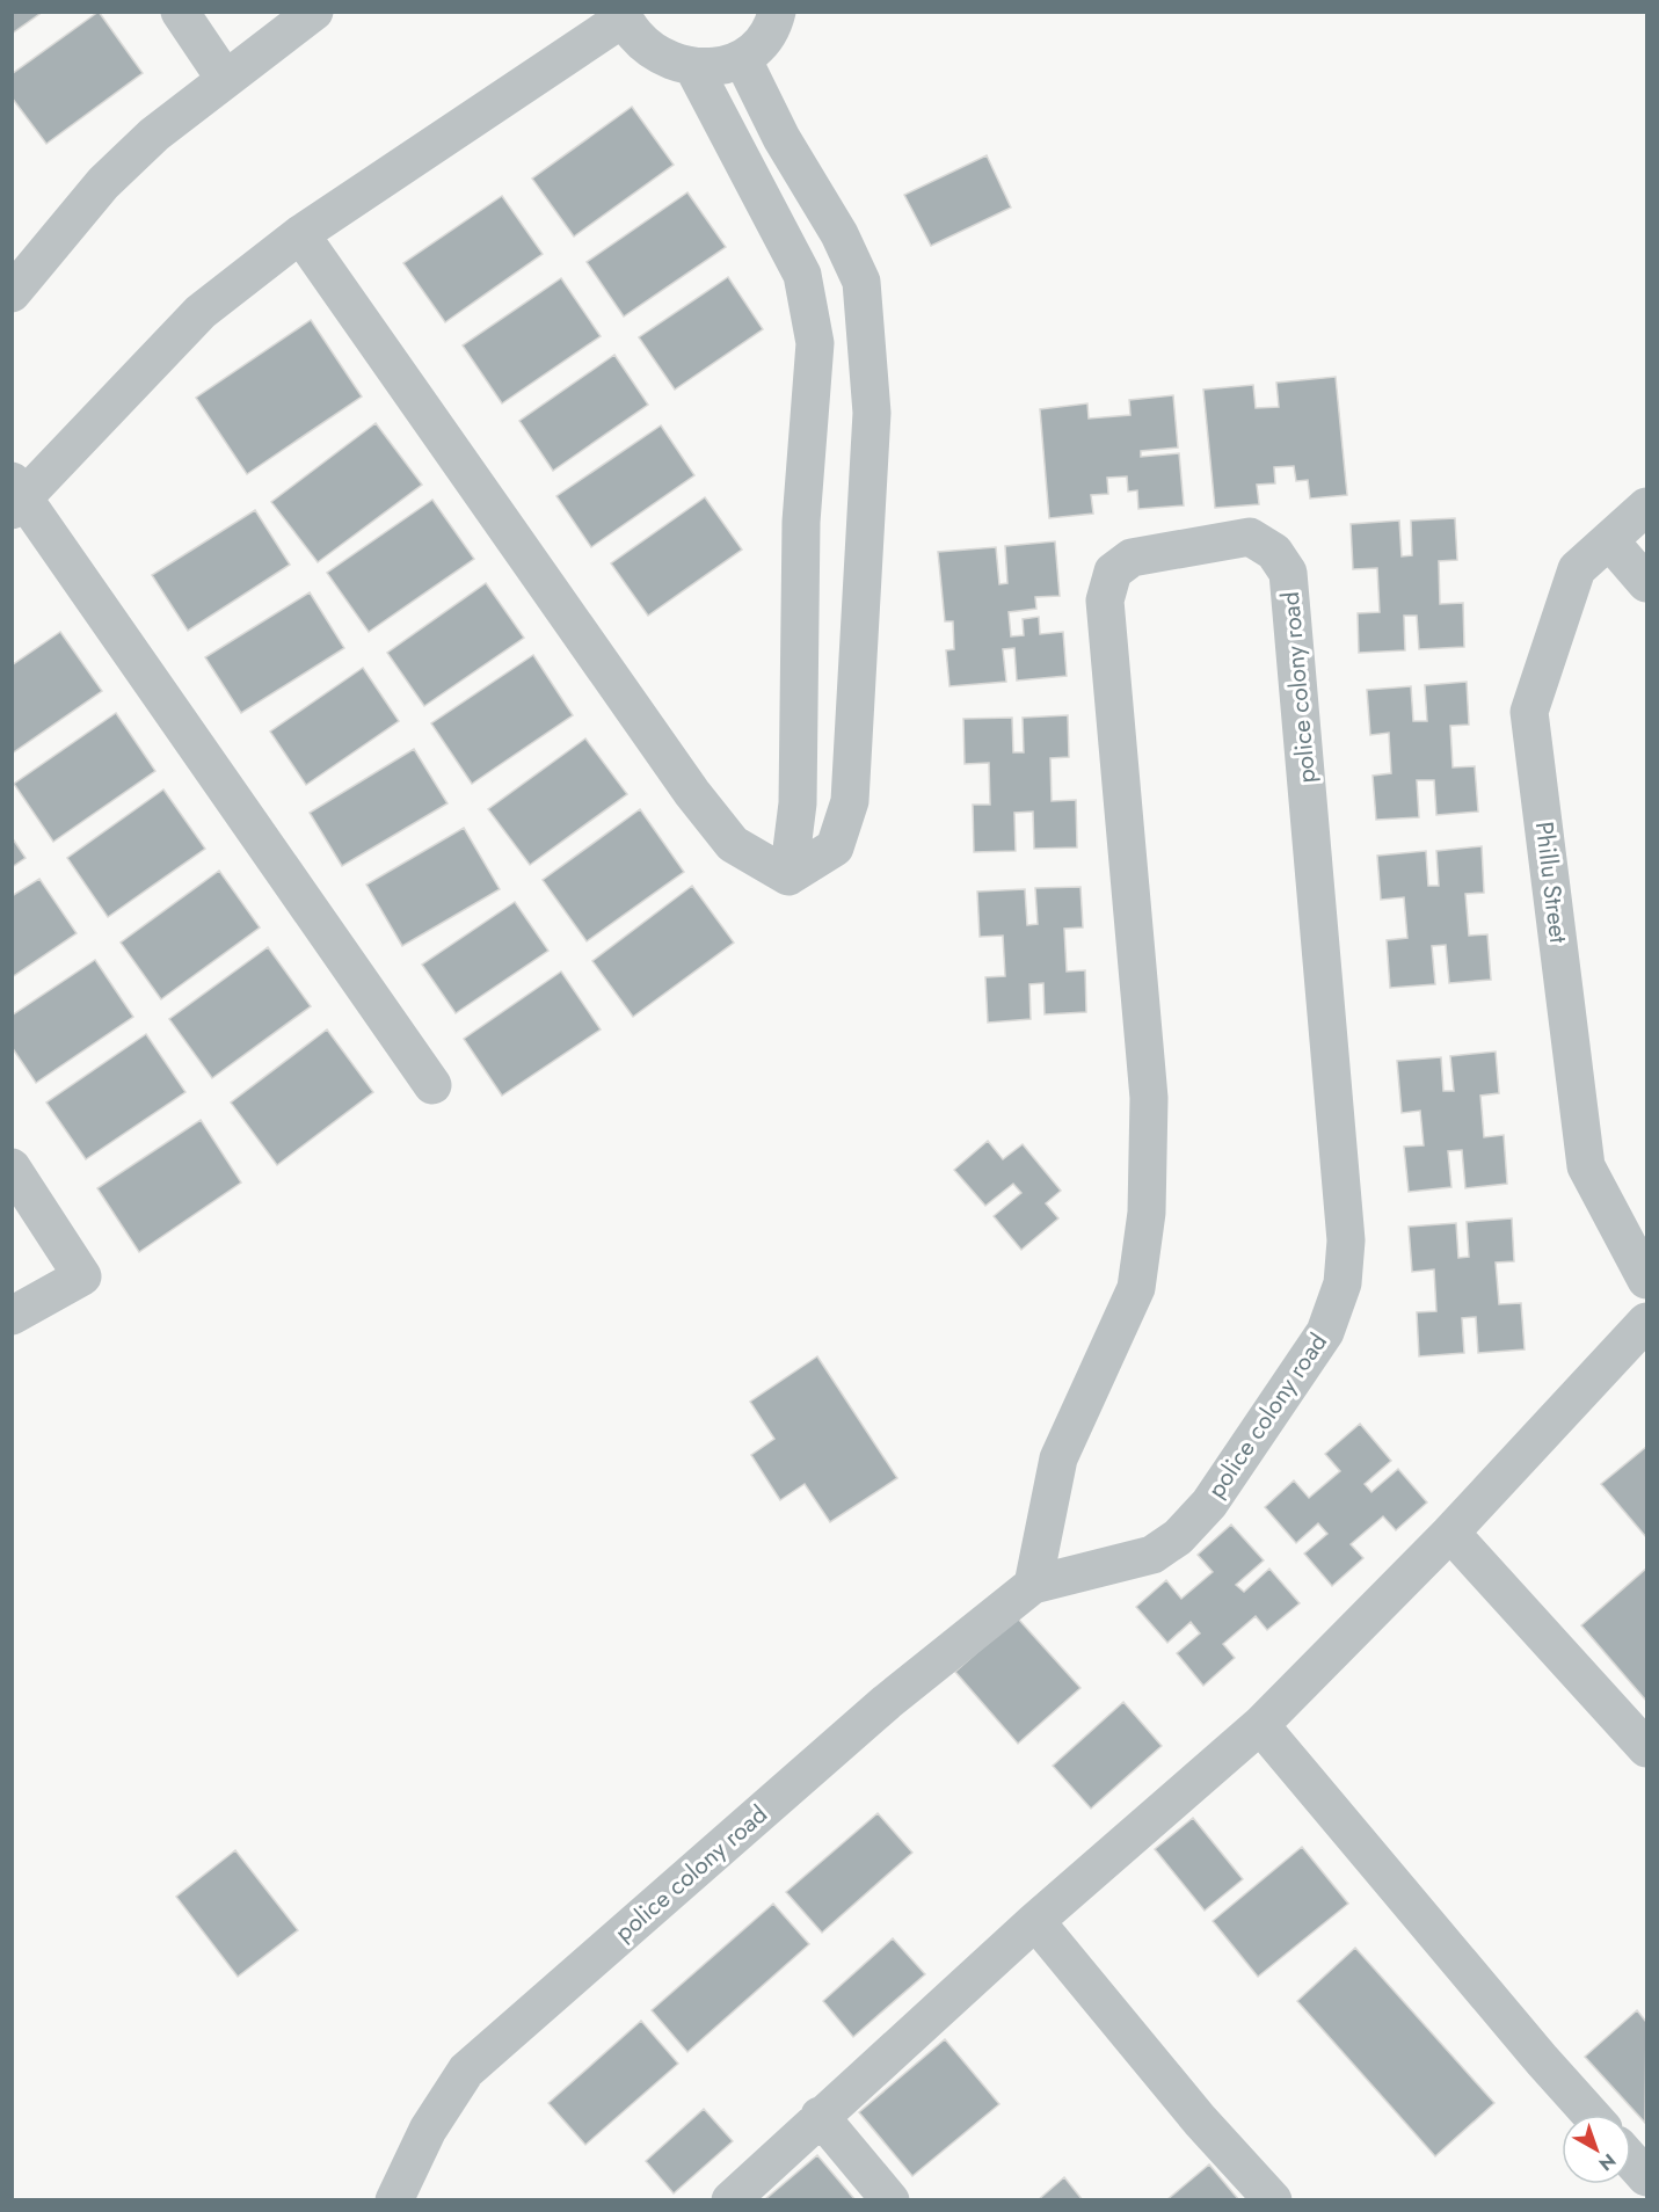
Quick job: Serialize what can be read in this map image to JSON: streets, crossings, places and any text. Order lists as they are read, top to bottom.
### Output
{
  "streets": {
    "street": ["police colony road", "Phillu Street"]
  },
  "north": "bottom right"
}
